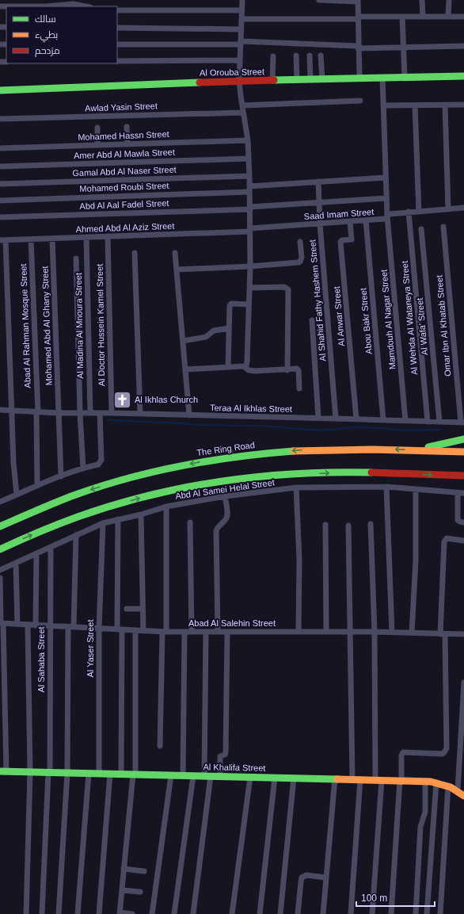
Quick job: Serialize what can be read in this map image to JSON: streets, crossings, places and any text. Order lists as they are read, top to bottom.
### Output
{
  "streets": {
    "main road": ["Al Orouba Street", "The Ring Road", "Al Khalifa Street"],
    "street": [
      "Awlad Yasin Street",
      "Mohamed Hassn Street",
      "Amer Abd Al Mawla Street",
      "Gamal Abd Al Naser Street",
      "Mohamed Roubi Street",
      "Abd Al Aal Fadel Street",
      "Saad Imam Street",
      "Ahmed Abd Al Aziz Street",
      "Al Shahid Fathy Hashem Street",
      "Al Anwar Street",
      "Al Wehda Al Wataneya Street",
      "Mamdouh Al Nagar Street",
      "Abou Bakr Street",
      "Al Doctor Hussein Kamel Street",
      "Abad Al Rahman Mosque Street",
      "Mohamed Abd Al Ghany Street",
      "Al Madina Al Mnoura Street",
      "Omar Ibn Al Khatab Street",
      "Al Wafa' Street",
      "Teraa Al Ikhlas Street",
      "Abd Al Samei Helal Street",
      "Abad Al Salehin Street",
      "Al Yaser Street",
      "Al Sahaba Street"
    ]
  },
  "crossings": [
    ["Al Orouba Street", "Mamdouh Al Nagar Street"],
    ["Mohamed Roubi Street", "Al Shahid Fathy Hashem Street"],
    ["Mohamed Roubi Street", "Mamdouh Al Nagar Street"],
    ["Abd Al Aal Fadel Street", "Al Shahid Fathy Hashem Street"],
    ["Abd Al Aal Fadel Street", "Mamdouh Al Nagar Street"],
    ["Saad Imam Street", "Ahmed Abd Al Aziz Street"],
    ["Saad Imam Street", "Al Shahid Fathy Hashem Street"],
    ["Saad Imam Street", "Al Anwar Street"],
    ["Saad Imam Street", "Al Wehda Al Wataneya Street"],
    ["Saad Imam Street", "Mamdouh Al Nagar Street"],
    ["Saad Imam Street", "Abou Bakr Street"],
    ["Ahmed Abd Al Aziz Street", "Al Doctor Hussein Kamel Street"],
    ["Ahmed Abd Al Aziz Street", "Abad Al Rahman Mosque Street"],
    ["Ahmed Abd Al Aziz Street", "Mohamed Abd Al Ghany Street"],
    ["Ahmed Abd Al Aziz Street", "Al Madina Al Mnoura Street"],
    ["Al Shahid Fathy Hashem Street", "Teraa Al Ikhlas Street"],
    ["Al Anwar Street", "Teraa Al Ikhlas Street"],
    ["Al Wehda Al Wataneya Street", "Teraa Al Ikhlas Street"],
    ["Mamdouh Al Nagar Street", "Teraa Al Ikhlas Street"],
    ["Abou Bakr Street", "Teraa Al Ikhlas Street"],
    ["Al Doctor Hussein Kamel Street", "Teraa Al Ikhlas Street"],
    ["Abad Al Rahman Mosque Street", "Teraa Al Ikhlas Street"],
    ["Mohamed Abd Al Ghany Street", "Teraa Al Ikhlas Street"],
    ["Al Madina Al Mnoura Street", "Teraa Al Ikhlas Street"],
    ["Omar Ibn Al Khatab Street", "Teraa Al Ikhlas Street"],
    ["Al Wafa' Street", "Teraa Al Ikhlas Street"],
    ["Abd Al Samei Helal Street", "Al Yaser Street"],
    ["Abd Al Samei Helal Street", "Al Sahaba Street"],
    ["Abad Al Salehin Street", "Al Yaser Street"],
    ["Abad Al Salehin Street", "Al Sahaba Street"],
    ["Al Yaser Street", "Al Khalifa Street"],
    ["Al Sahaba Street", "Al Khalifa Street"]
  ],
  "places": {
    "church": ["Al Ikhlas Church"]
  },
  "legend": ["سالك", "بطيء", "مزدحم"],
  "scale_bar": "100 m"
}
